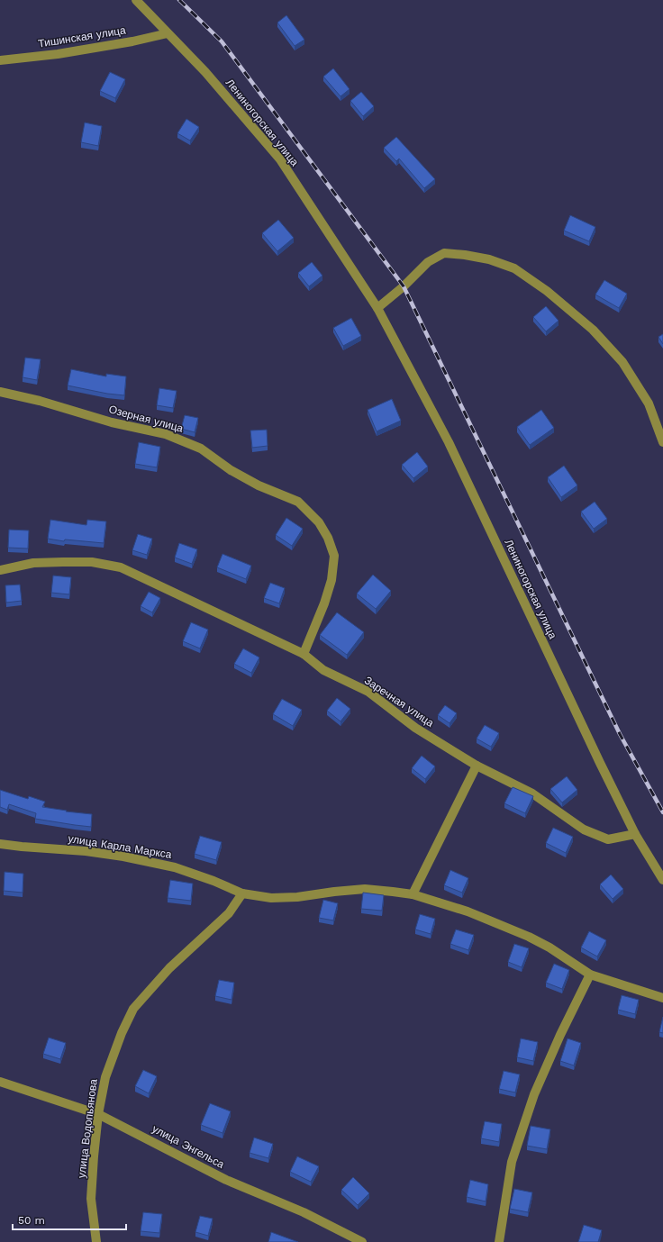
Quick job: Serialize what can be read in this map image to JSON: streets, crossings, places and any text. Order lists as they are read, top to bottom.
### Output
{
  "streets": {
    "street": [
      "Тишинская улица",
      "Лениногорская улица",
      "Озерная улица",
      "Заречная улица",
      "улица Карла Маркса",
      "улица Водопьянова",
      "улица Энгельса"
    ]
  },
  "crossings": [
    ["Тишинская улица", "Лениногорская улица"],
    ["Лениногорская улица", "Заречная улица"],
    ["Озерная улица", "Заречная улица"],
    ["улица Карла Маркса", "улица Водопьянова"],
    ["улица Водопьянова", "улица Энгельса"]
  ],
  "scale_bar": "50 m"
}
